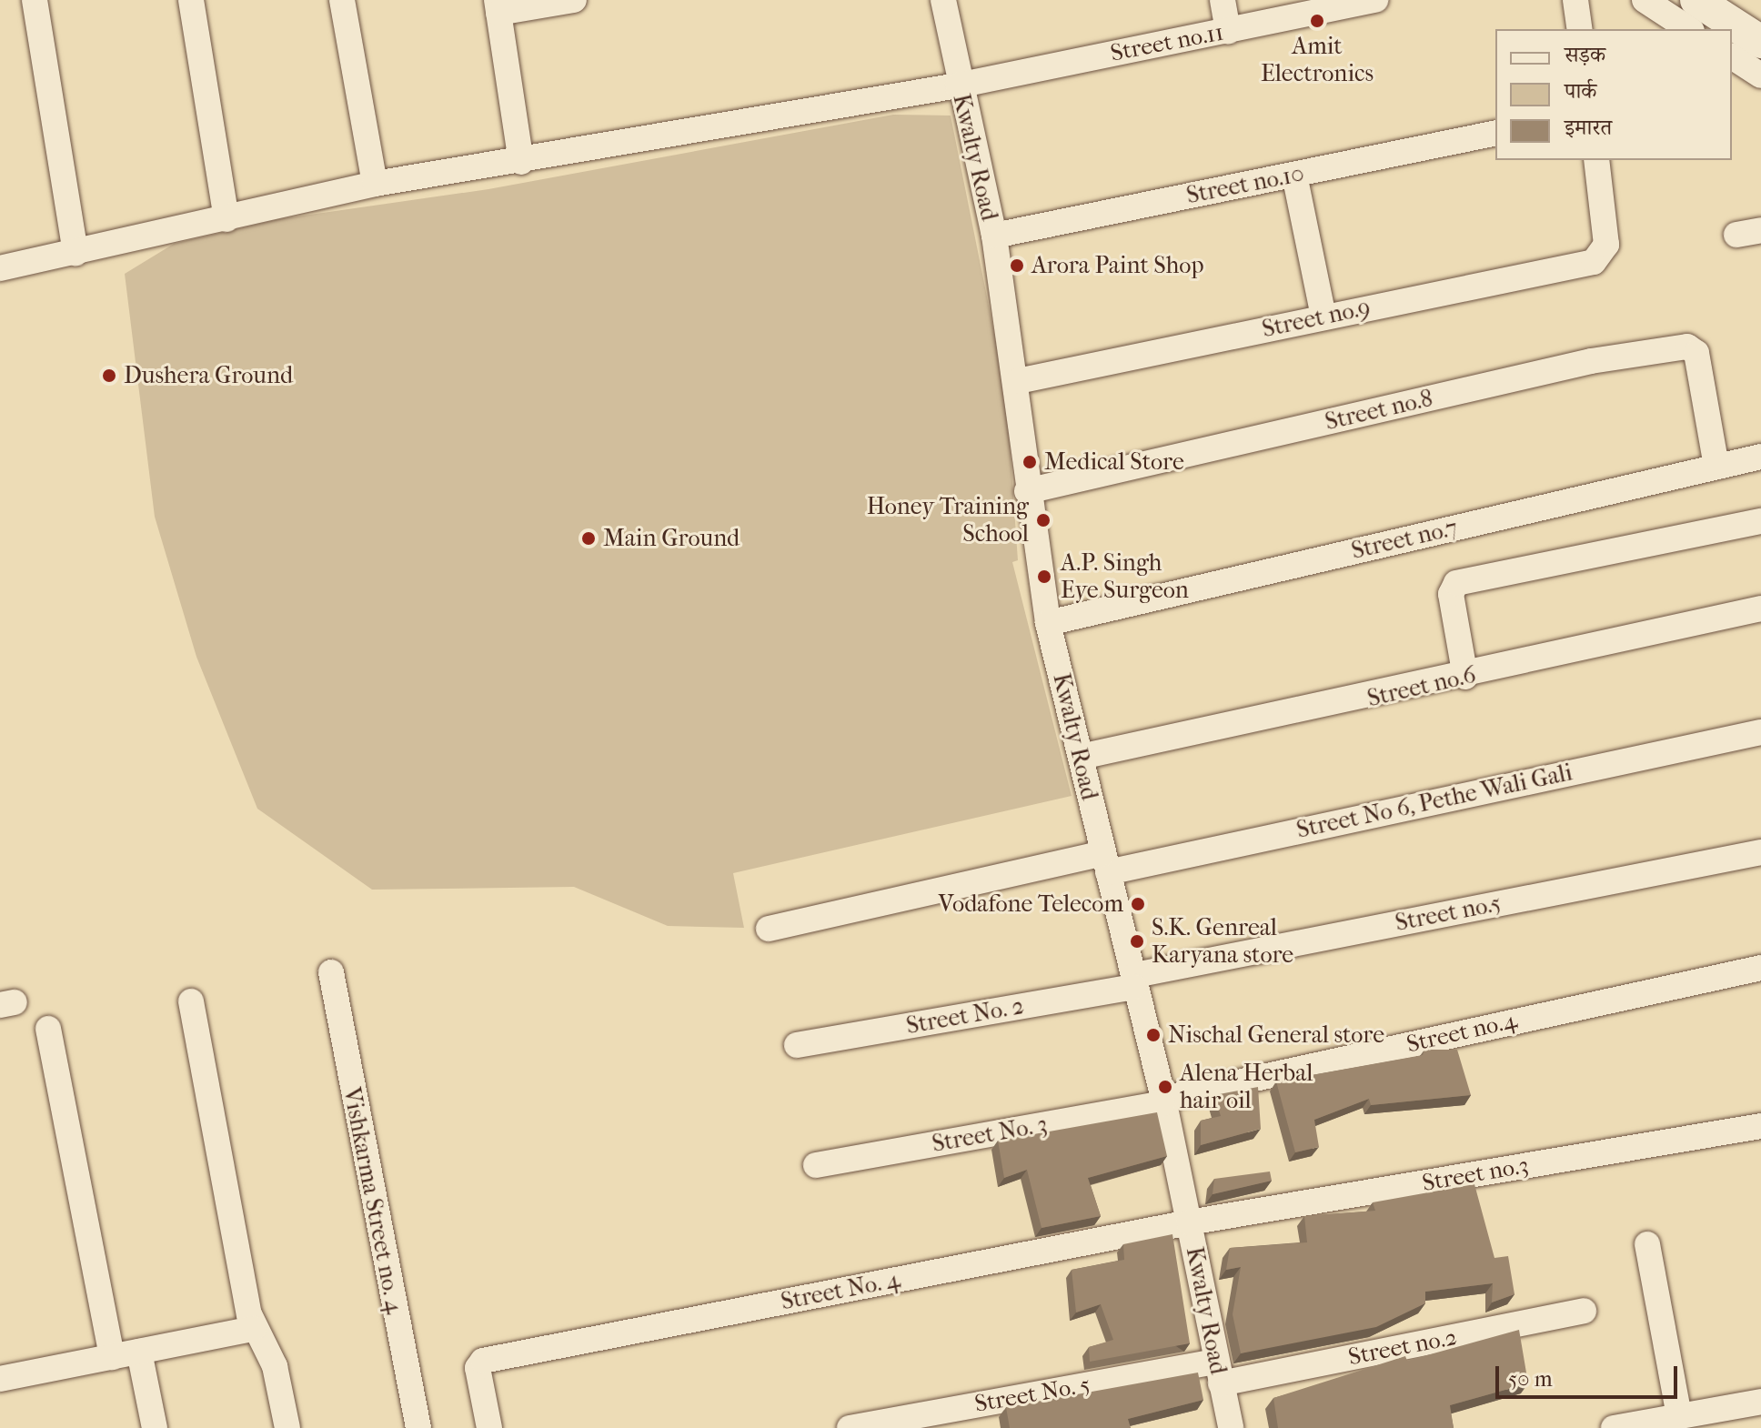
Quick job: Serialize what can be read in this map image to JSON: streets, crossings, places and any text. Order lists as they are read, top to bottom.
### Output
{
  "streets": {
    "street": [
      "Street no.11",
      "Kwalty Road",
      "Street no.10",
      "Street no.9",
      "Street no.8",
      "Street no.7",
      "Street no.6",
      "Street No 6, Pethe Wali Gali",
      "Street no.5",
      "Street No. 2",
      "Street no.4",
      "Street No. 3",
      "Street no.3",
      "Vishkarma Street no. 4",
      "Street No. 4",
      "Street no.2",
      "Street No. 5"
    ]
  },
  "crossings": [
    ["Street no.11", "Kwalty Road"],
    ["Kwalty Road", "Street no.10"],
    ["Kwalty Road", "Street no.9"],
    ["Kwalty Road", "Street no.8"],
    ["Kwalty Road", "Street no.7"],
    ["Kwalty Road", "Street no.6"],
    ["Kwalty Road", "Street No 6, Pethe Wali Gali"],
    ["Kwalty Road", "Street no.5"],
    ["Kwalty Road", "Street No. 2"],
    ["Kwalty Road", "Street no.4"],
    ["Kwalty Road", "Street No. 3"],
    ["Kwalty Road", "Street no.3"],
    ["Kwalty Road", "Street No. 4"],
    ["Kwalty Road", "Street no.2"],
    ["Kwalty Road", "Street No. 5"],
    ["Street no.8", "Street no.7"],
    ["Street no.5", "Street No. 2"],
    ["Street no.4", "Street No. 3"],
    ["Street no.3", "Street No. 4"],
    ["Street no.2", "Street No. 5"]
  ],
  "places": [
    "Amit Electronics",
    "Arora Paint Shop",
    "Dushera Ground",
    "Medical Store",
    "Honey Training School",
    "Main Ground",
    "A.P. Singh Eye Surgeon",
    "Vodafone Telecom",
    "S.K. Genreal Karyana store",
    "Nischal General store",
    "Alena Herbal hair oil"
  ],
  "legend": ["सड़क", "पार्क", "इमारत"],
  "scale_bar": "50 m"
}
